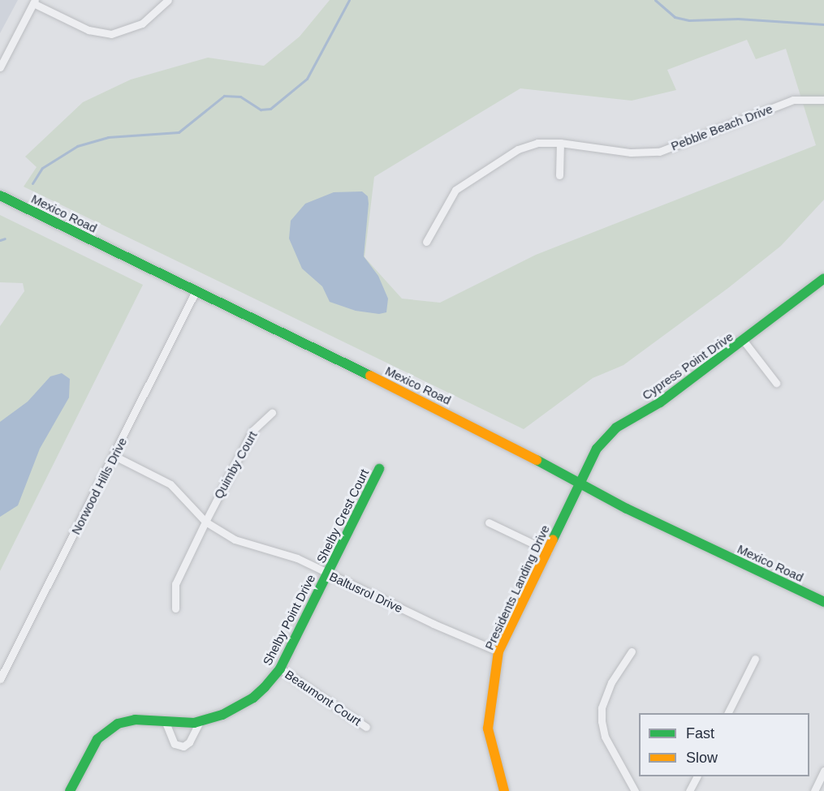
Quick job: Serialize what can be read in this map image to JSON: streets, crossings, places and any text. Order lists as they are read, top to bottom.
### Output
{
  "streets": {
    "street": [
      "Pebble Beach Drive",
      "Mexico Road",
      "Cypress Point Drive",
      "Quimby Court",
      "Norwood Hills Drive",
      "Shelby Crest Court",
      "Presidents Landing Drive",
      "Baltusrol Drive",
      "Shelby Point Drive",
      "Beaumont Court"
    ]
  },
  "crossings": [
    ["Mexico Road", "Cypress Point Drive"],
    ["Mexico Road", "Norwood Hills Drive"],
    ["Mexico Road", "Presidents Landing Drive"],
    ["Cypress Point Drive", "Presidents Landing Drive"],
    ["Quimby Court", "Baltusrol Drive"],
    ["Norwood Hills Drive", "Baltusrol Drive"],
    ["Shelby Crest Court", "Baltusrol Drive"],
    ["Shelby Crest Court", "Shelby Point Drive"],
    ["Presidents Landing Drive", "Baltusrol Drive"],
    ["Baltusrol Drive", "Shelby Point Drive"],
    ["Shelby Point Drive", "Beaumont Court"]
  ],
  "legend": ["Fast", "Slow"]
}
